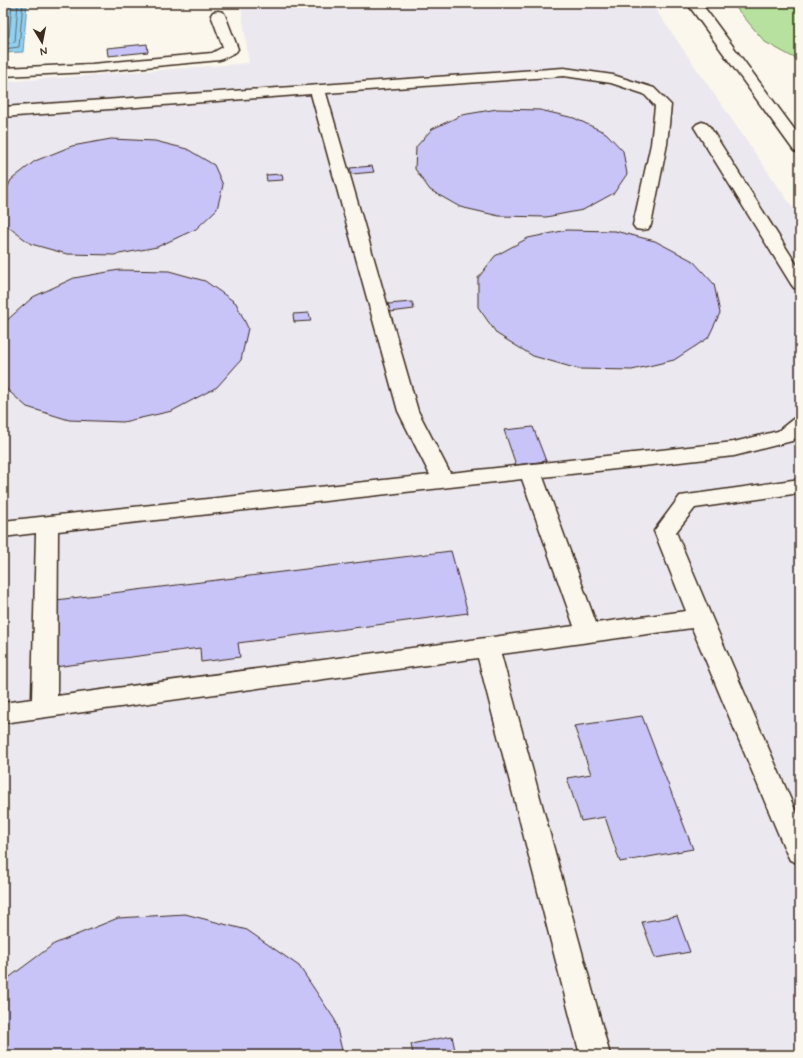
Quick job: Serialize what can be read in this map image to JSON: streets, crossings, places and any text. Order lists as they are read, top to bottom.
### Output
{
  "north": "bottom"
}
